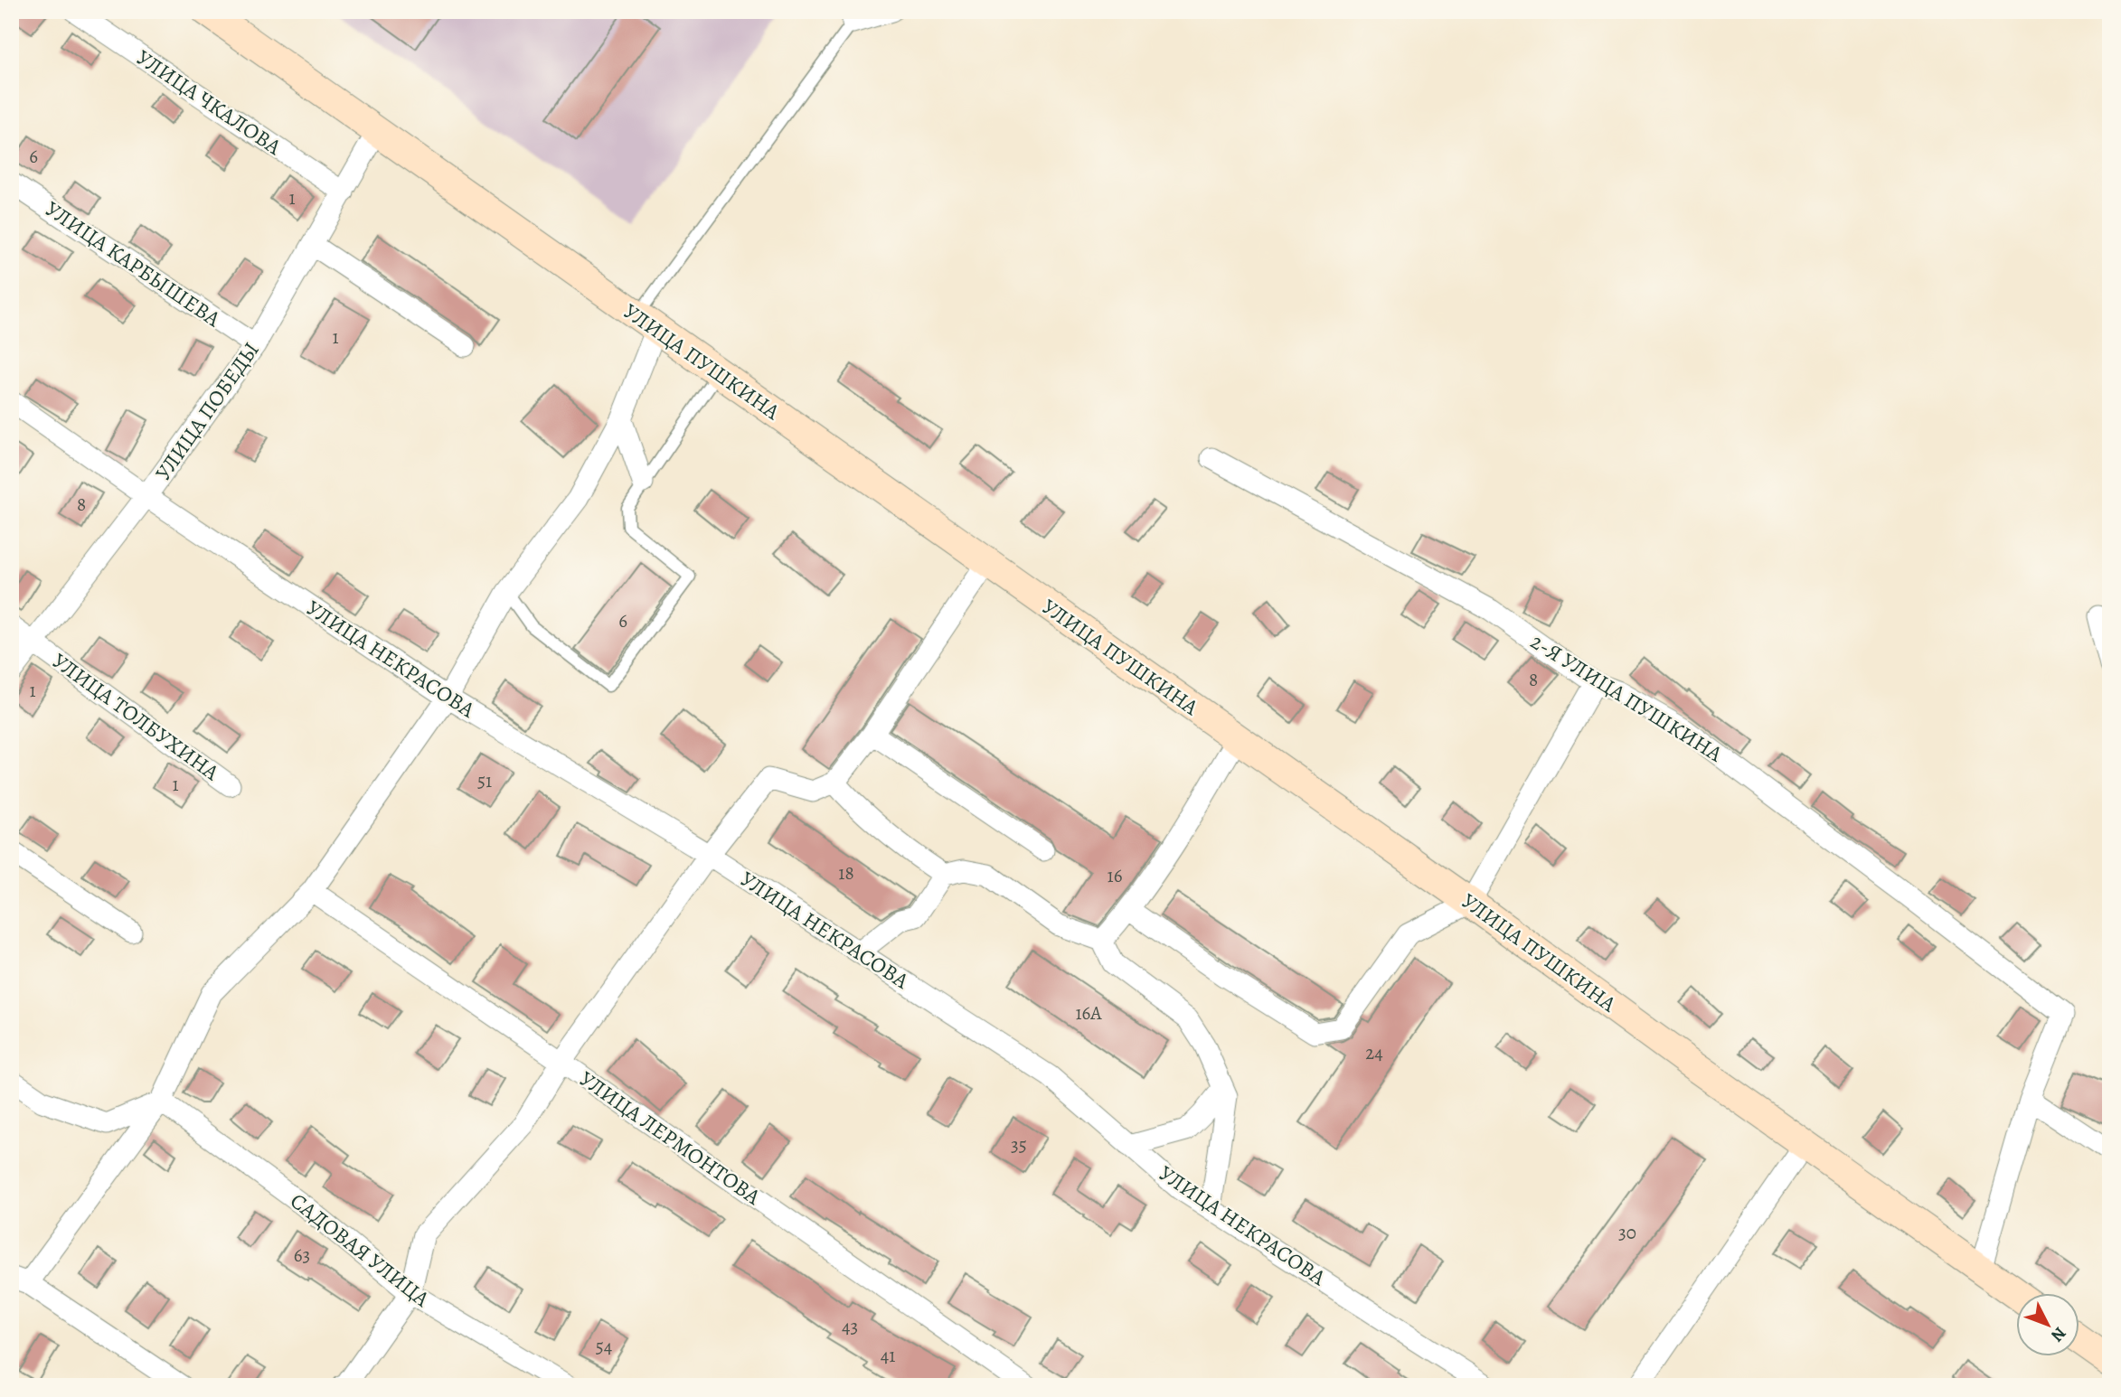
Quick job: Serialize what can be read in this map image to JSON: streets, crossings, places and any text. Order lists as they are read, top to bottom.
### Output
{
  "streets": {
    "main road": ["УЛИЦА ПУШКИНА"],
    "street": [
      "УЛИЦА ЧКАЛОВА",
      "УЛИЦА КАРБЫШЕВА",
      "УЛИЦА ПОБЕДЫ",
      "УЛИЦА НЕКРАСОВА",
      "2-Я УЛИЦА ПУШКИНА",
      "УЛИЦА ТОЛБУХИНА",
      "УЛИЦА ЛЕРМОНТОВА",
      "САДОВАЯ УЛИЦА"
    ]
  },
  "crossings": [
    ["УЛИЦА ЧКАЛОВА", "УЛИЦА ПОБЕДЫ"],
    ["УЛИЦА КАРБЫШЕВА", "УЛИЦА ПОБЕДЫ"],
    ["УЛИЦА ПУШКИНА", "УЛИЦА ПОБЕДЫ"],
    ["УЛИЦА ПУШКИНА", "2-Я УЛИЦА ПУШКИНА"],
    ["УЛИЦА ПОБЕДЫ", "УЛИЦА НЕКРАСОВА"],
    ["УЛИЦА ПОБЕДЫ", "УЛИЦА ТОЛБУХИНА"]
  ],
  "house_numbers": [
    "6",
    "1",
    "1",
    "8",
    "6",
    "8",
    "1",
    "51",
    "1",
    "18",
    "16",
    "16А",
    "24",
    "35",
    "30",
    "63",
    "43",
    "54",
    "41"
  ],
  "north": "bottom right"
}
